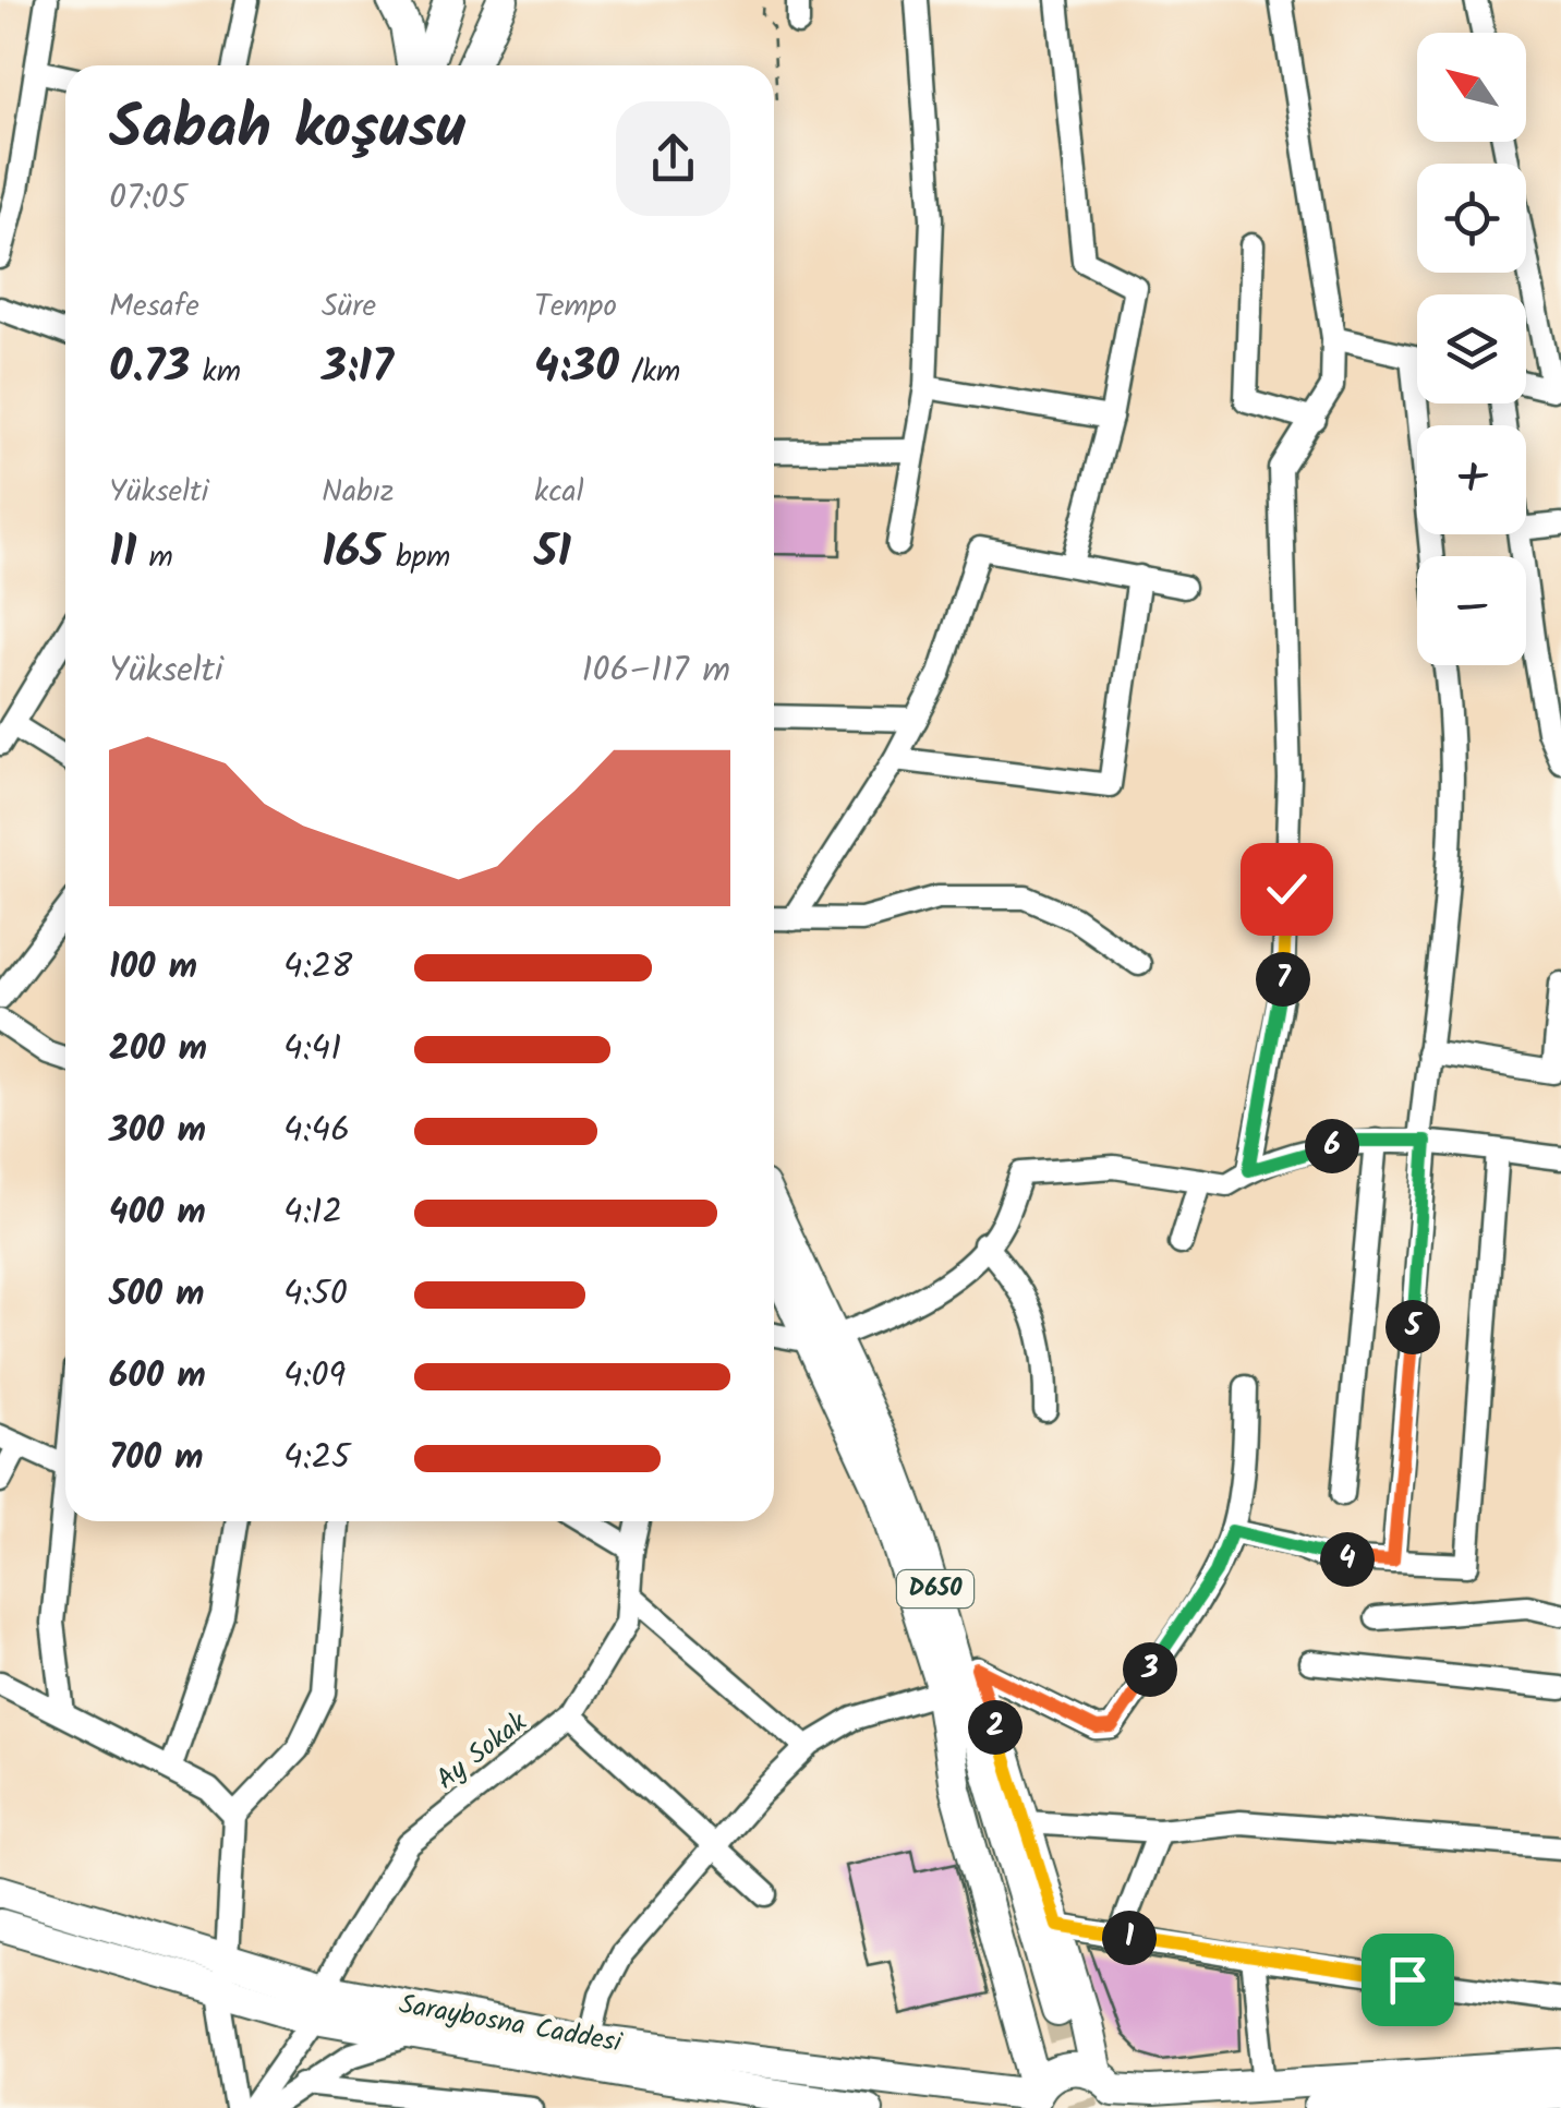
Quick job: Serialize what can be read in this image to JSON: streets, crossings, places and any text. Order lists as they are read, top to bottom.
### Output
{
  "streets": {
    "main road": ["D650", "Saraybosna Caddesi"],
    "street": ["Ay Sokak"]
  },
  "crossings": [
    ["Ay Sokak", "Saraybosna Caddesi"]
  ],
  "north": "top left",
  "page": {
    "map_buttons": ["+", "−"],
    "heading": ["Sabah koşusu", "07:05"],
    "stats": [
      ["Mesafe", "0.73 km"],
      ["Süre", "3:17"],
      ["Tempo", "4:30 /km"],
      ["Yükselti", "11 m"],
      ["Nabız", "165 bpm"],
      ["kcal", "51"]
    ],
    "chart": ["Yükselti", "106–117 m"],
    "list": [
      {
        "name": "100 m",
        "note": "4:28"
      },
      {
        "name": "200 m",
        "note": "4:41"
      },
      {
        "name": "300 m",
        "note": "4:46"
      },
      {
        "name": "400 m",
        "note": "4:12"
      },
      {
        "name": "500 m",
        "note": "4:50"
      },
      {
        "name": "600 m",
        "note": "4:09"
      },
      {
        "name": "700 m",
        "note": "4:25"
      }
    ],
    "pins": [
      "7",
      "6",
      "5",
      "4",
      "3",
      "2",
      "1"
    ]
  }
}
